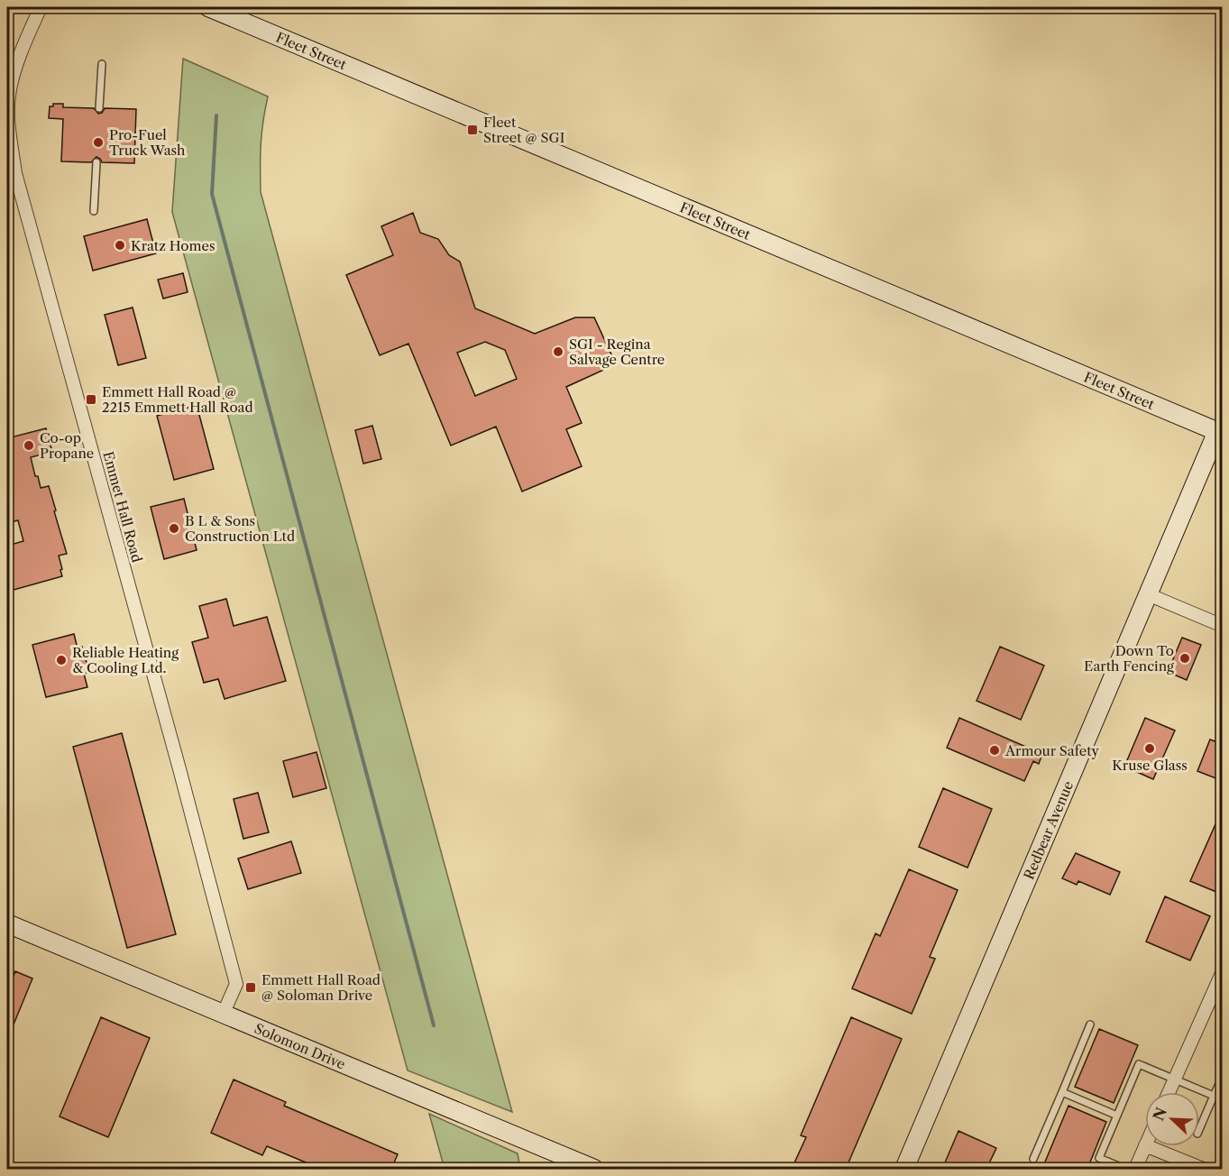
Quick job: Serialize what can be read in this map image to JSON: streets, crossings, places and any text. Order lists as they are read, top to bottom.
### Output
{
  "streets": {
    "street": [
      "Fleet Street",
      "Emmet Hall Road",
      "Redbear Avenue",
      "Solomon Drive"
    ]
  },
  "crossings": [
    ["Fleet Street", "Redbear Avenue"],
    ["Emmet Hall Road", "Solomon Drive"]
  ],
  "places": {
    "transit": ["Fleet Street @ SGI", "Emmett Hall Road @ 2215 Emmett Hall Road", "Emmett Hall Road @ Soloman Drive"],
    "other": [
      "Pro-Fuel Truck Wash",
      "Kratz Homes",
      "SGI - Regina Salvage Centre",
      "Co-op Propane",
      "B L & Sons Construction Ltd",
      "Down To Earth Fencing",
      "Reliable Heating & Cooling Ltd.",
      "Kruse Glass",
      "Armour Safety"
    ]
  },
  "north": "top left"
}
